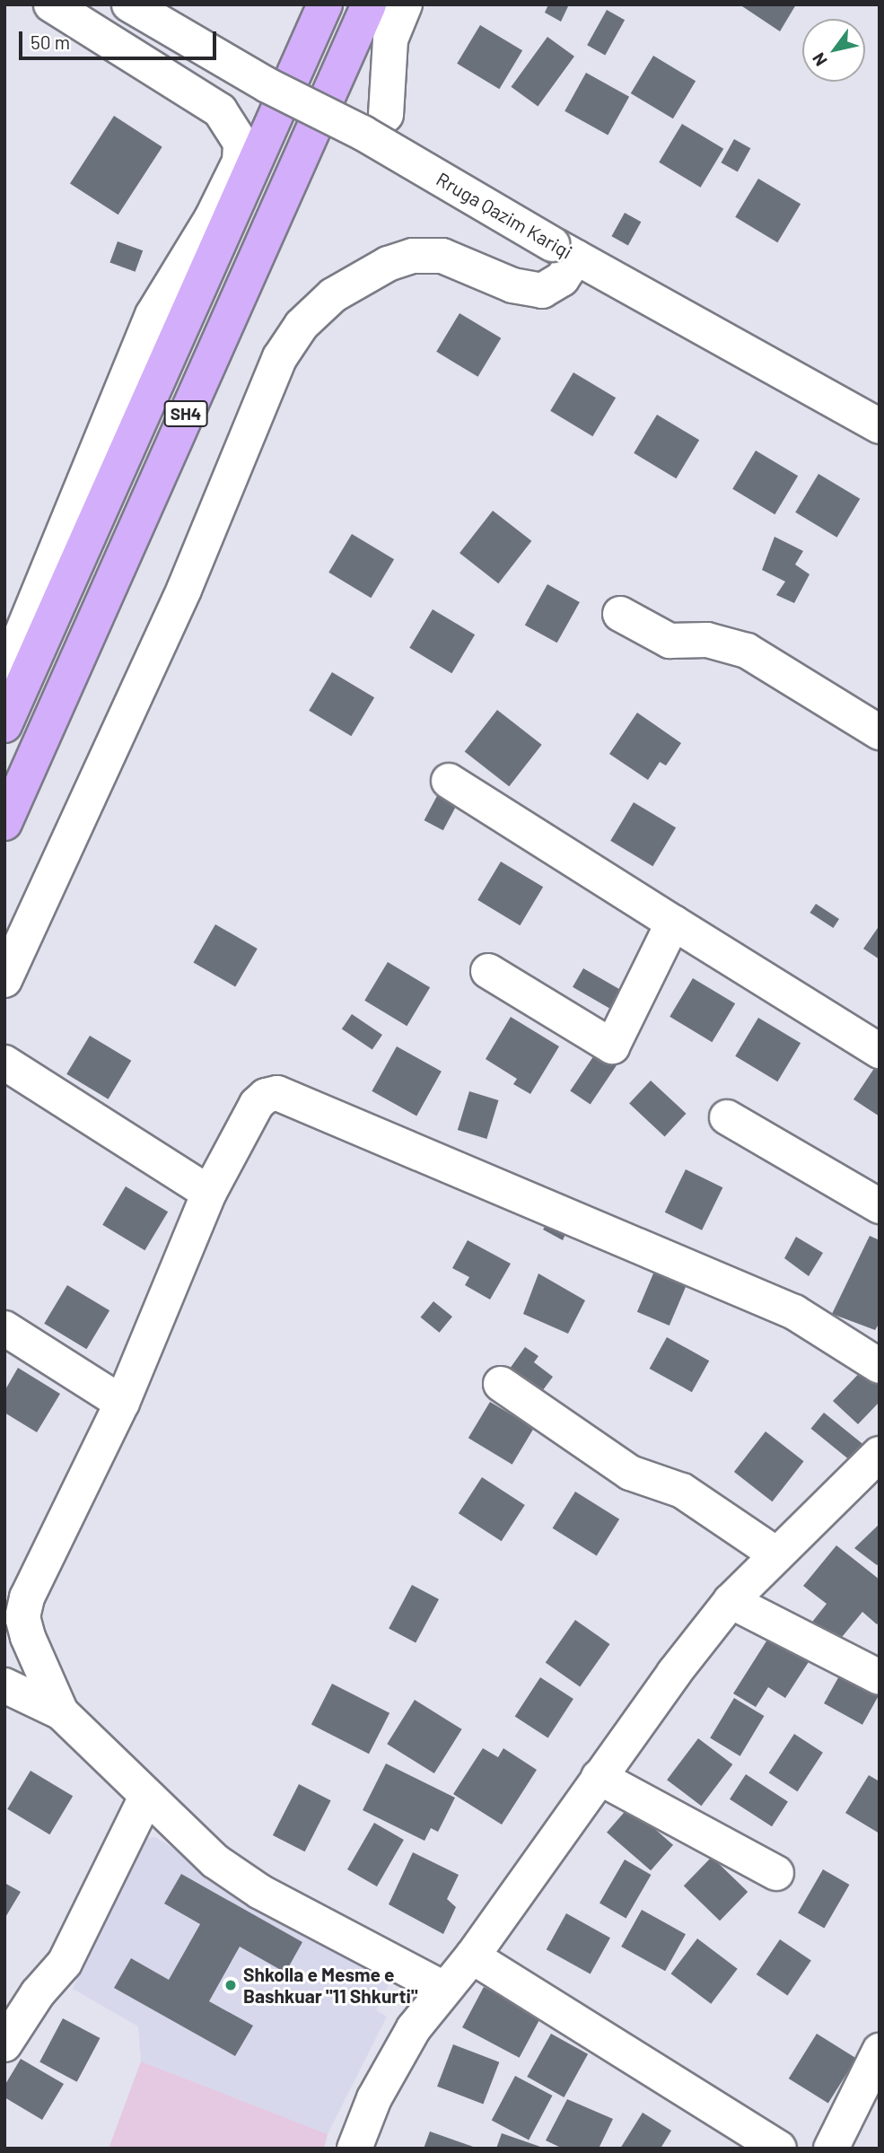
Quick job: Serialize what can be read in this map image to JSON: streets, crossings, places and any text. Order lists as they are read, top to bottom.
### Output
{
  "streets": {
    "highway": ["SH4"],
    "street": ["Rruga Qazim Kariqi"]
  },
  "places": ["Shkolla e Mesme e Bashkuar \"11 Shkurti\""],
  "scale_bar": "50 m",
  "north": "bottom left"
}
